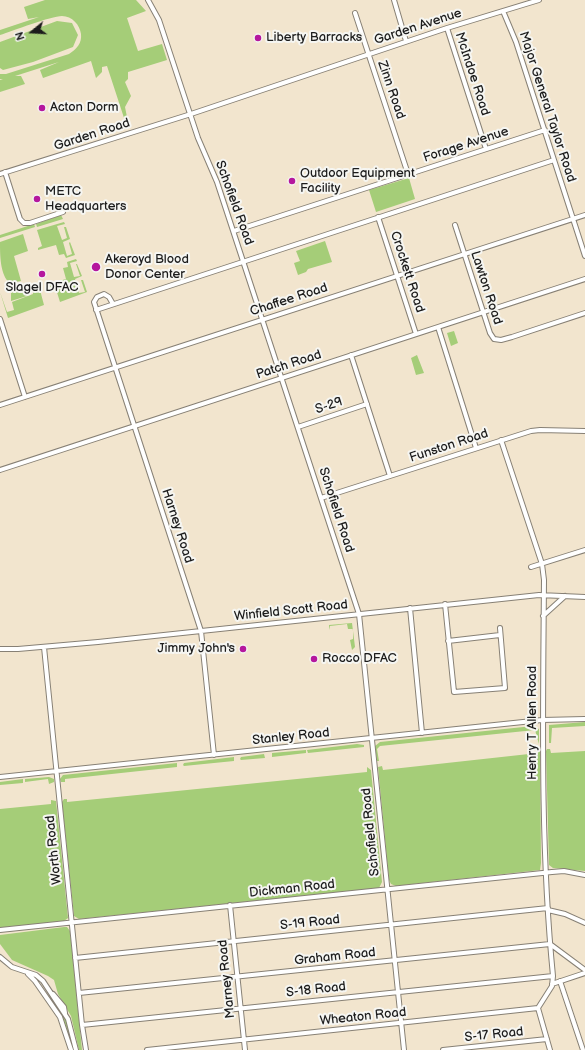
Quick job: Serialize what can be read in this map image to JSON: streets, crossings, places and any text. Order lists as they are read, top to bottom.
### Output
{
  "streets": {
    "street": [
      "Garden Avenue",
      "McIndoe Road",
      "Zinn Road",
      "Major General Taylor Road",
      "Garden Road",
      "Forage Avenue",
      "Schofield Road",
      "Crockett Road",
      "Lawton Road",
      "Chaffee Road",
      "Patch Road",
      "S-29",
      "Funston Road",
      "Harney Road",
      "Winfield Scott Road",
      "Henry T Allen Road",
      "Stanley Road",
      "Worth Road",
      "Dickman Road",
      "S-19 Road",
      "Graham Road",
      "Marney Road",
      "S-18 Road",
      "Wheaton Road",
      "S-17 Road"
    ]
  },
  "crossings": [
    ["Garden Avenue", "McIndoe Road"],
    ["Garden Avenue", "Zinn Road"],
    ["Garden Avenue", "Major General Taylor Road"],
    ["Garden Avenue", "Garden Road"],
    ["Garden Avenue", "Schofield Road"],
    ["McIndoe Road", "Forage Avenue"],
    ["Zinn Road", "Forage Avenue"],
    ["Major General Taylor Road", "Forage Avenue"],
    ["Major General Taylor Road", "Chaffee Road"],
    ["Garden Road", "Schofield Road"],
    ["Forage Avenue", "Schofield Road"],
    ["Schofield Road", "Chaffee Road"],
    ["Schofield Road", "Patch Road"],
    ["Schofield Road", "S-29"],
    ["Schofield Road", "Funston Road"],
    ["Schofield Road", "Winfield Scott Road"],
    ["Schofield Road", "Stanley Road"],
    ["Schofield Road", "Dickman Road"],
    ["Schofield Road", "S-19 Road"],
    ["Schofield Road", "Graham Road"],
    ["Schofield Road", "S-18 Road"],
    ["Schofield Road", "Wheaton Road"],
    ["Crockett Road", "Chaffee Road"],
    ["Crockett Road", "Patch Road"],
    ["Lawton Road", "Chaffee Road"],
    ["Lawton Road", "Patch Road"],
    ["Chaffee Road", "Harney Road"],
    ["Patch Road", "Harney Road"],
    ["Funston Road", "Henry T Allen Road"],
    ["Harney Road", "Winfield Scott Road"],
    ["Harney Road", "Stanley Road"],
    ["Winfield Scott Road", "Henry T Allen Road"],
    ["Winfield Scott Road", "Worth Road"],
    ["Henry T Allen Road", "Stanley Road"],
    ["Henry T Allen Road", "Dickman Road"],
    ["Henry T Allen Road", "S-19 Road"],
    ["Henry T Allen Road", "Graham Road"],
    ["Henry T Allen Road", "S-18 Road"],
    ["Henry T Allen Road", "Wheaton Road"],
    ["Stanley Road", "Worth Road"],
    ["Worth Road", "Dickman Road"],
    ["Worth Road", "S-19 Road"],
    ["Worth Road", "Graham Road"],
    ["Worth Road", "S-18 Road"],
    ["Dickman Road", "Marney Road"],
    ["S-19 Road", "Marney Road"],
    ["Graham Road", "Marney Road"],
    ["Marney Road", "S-18 Road"],
    ["Marney Road", "Wheaton Road"]
  ],
  "places": [
    "Liberty Barracks",
    "Acton Dorm",
    "Outdoor Equipment Facility",
    "METC Headquarters",
    "Akeroyd Blood Donor Center",
    "Slagel DFAC",
    "Jimmy John's",
    "Rocco DFAC"
  ],
  "north": "left"
}
